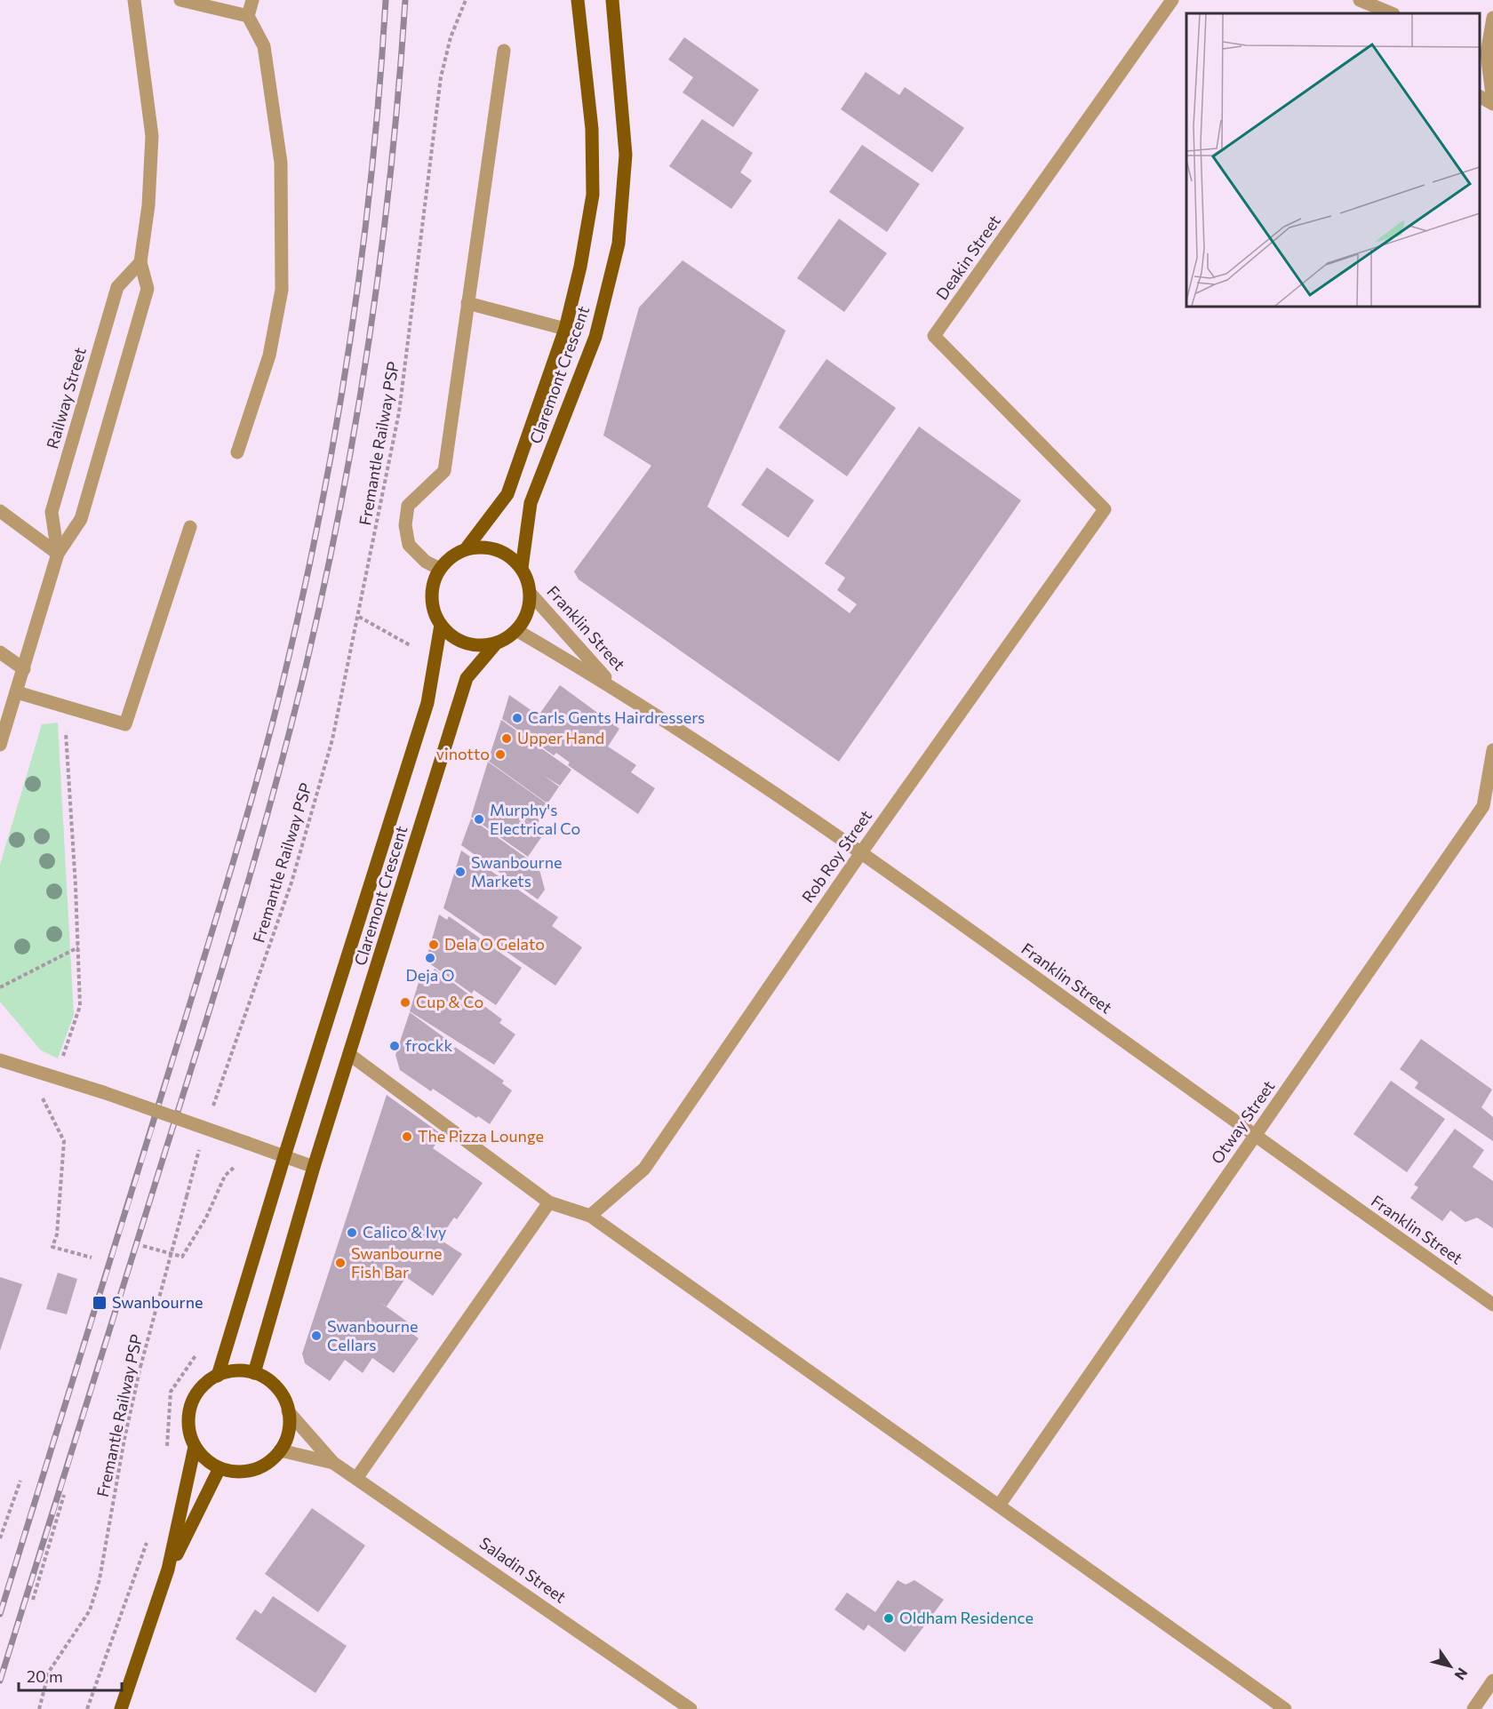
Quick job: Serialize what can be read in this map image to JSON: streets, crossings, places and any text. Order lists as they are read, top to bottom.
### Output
{
  "streets": {
    "main road": ["Claremont Crescent"],
    "street": [
      "Deakin Street",
      "Railway Street",
      "Franklin Street",
      "Rob Roy Street",
      "Otway Street",
      "Saladin Street"
    ],
    "path": ["Fremantle Railway PSP"]
  },
  "crossings": [
    ["Deakin Street", "Rob Roy Street"],
    ["Claremont Crescent", "Franklin Street"],
    ["Claremont Crescent", "Saladin Street"],
    ["Franklin Street", "Rob Roy Street"],
    ["Franklin Street", "Otway Street"]
  ],
  "places": {
    "other": [
      "Carls Gents Hairdressers",
      "Upper Hand",
      "vinotto",
      "Murphy's Electrical Co",
      "Swanbourne Markets",
      "Dela O Gelato",
      "Deja O",
      "Cup & Co",
      "frockk",
      "The Pizza Lounge",
      "Calico & Ivy",
      "Swanbourne Fish Bar",
      "Swanbourne Cellars",
      "Oldham Residence"
    ],
    "transit": ["Swanbourne"]
  },
  "scale_bar": "20 m",
  "north": "bottom right"
}
